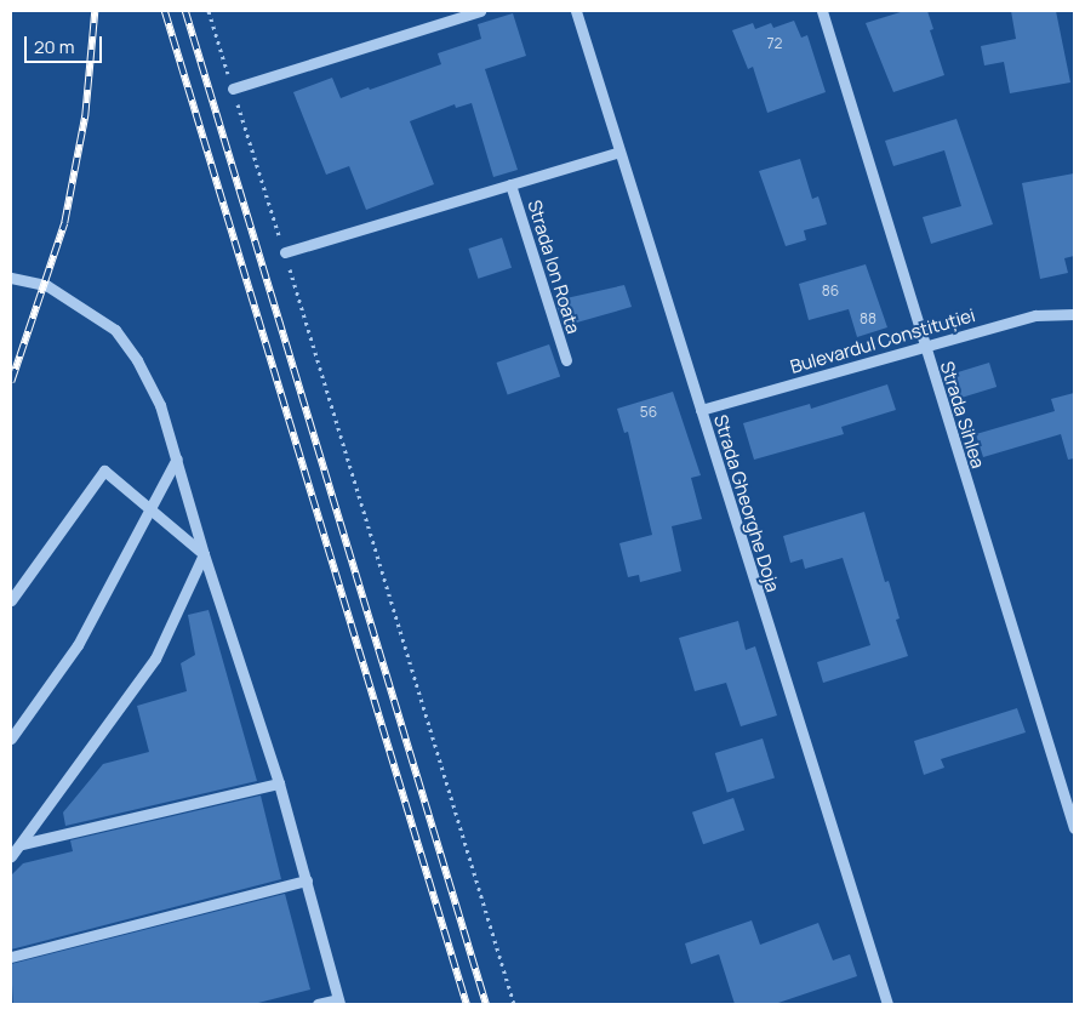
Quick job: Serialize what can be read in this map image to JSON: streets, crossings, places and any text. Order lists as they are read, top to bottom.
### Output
{
  "streets": {
    "street": [
      "Strada Ion Roata",
      "Bulevardul Constituției",
      "Strada Sihlea",
      "Strada Gheorghe Doja"
    ]
  },
  "crossings": [
    ["Bulevardul Constituției", "Strada Sihlea"],
    ["Bulevardul Constituției", "Strada Gheorghe Doja"]
  ],
  "house_numbers": [
    "72",
    "86",
    "88",
    "56"
  ],
  "scale_bar": "20 m"
}
